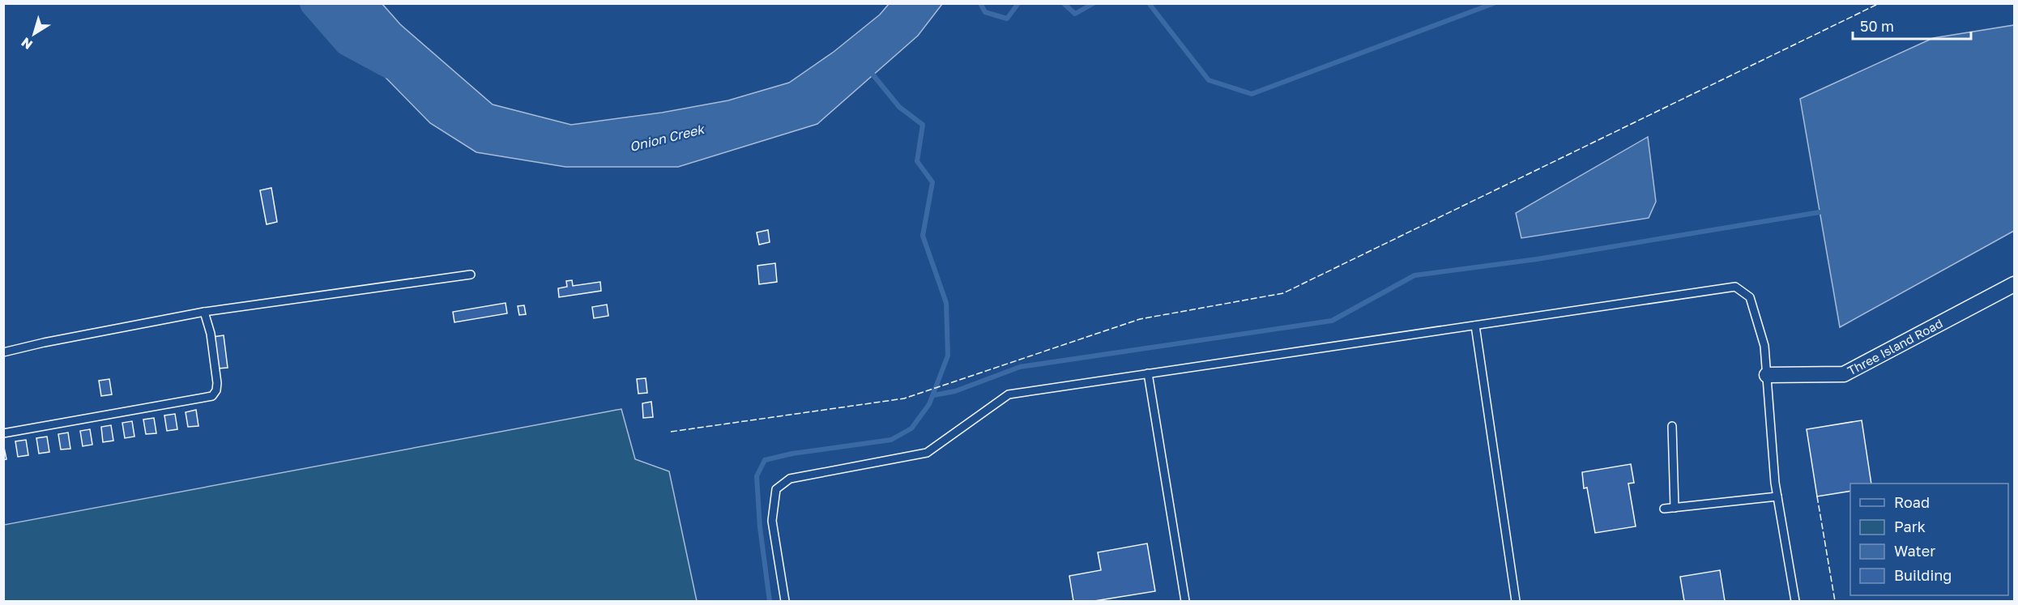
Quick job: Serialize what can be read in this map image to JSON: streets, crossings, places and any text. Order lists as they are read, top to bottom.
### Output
{
  "streets": {
    "street": ["Three Island Road"]
  },
  "water": ["Onion Creek"],
  "legend": [
    "Road",
    "Park",
    "Water",
    "Building"
  ],
  "scale_bar": "50 m",
  "north": "bottom left"
}
